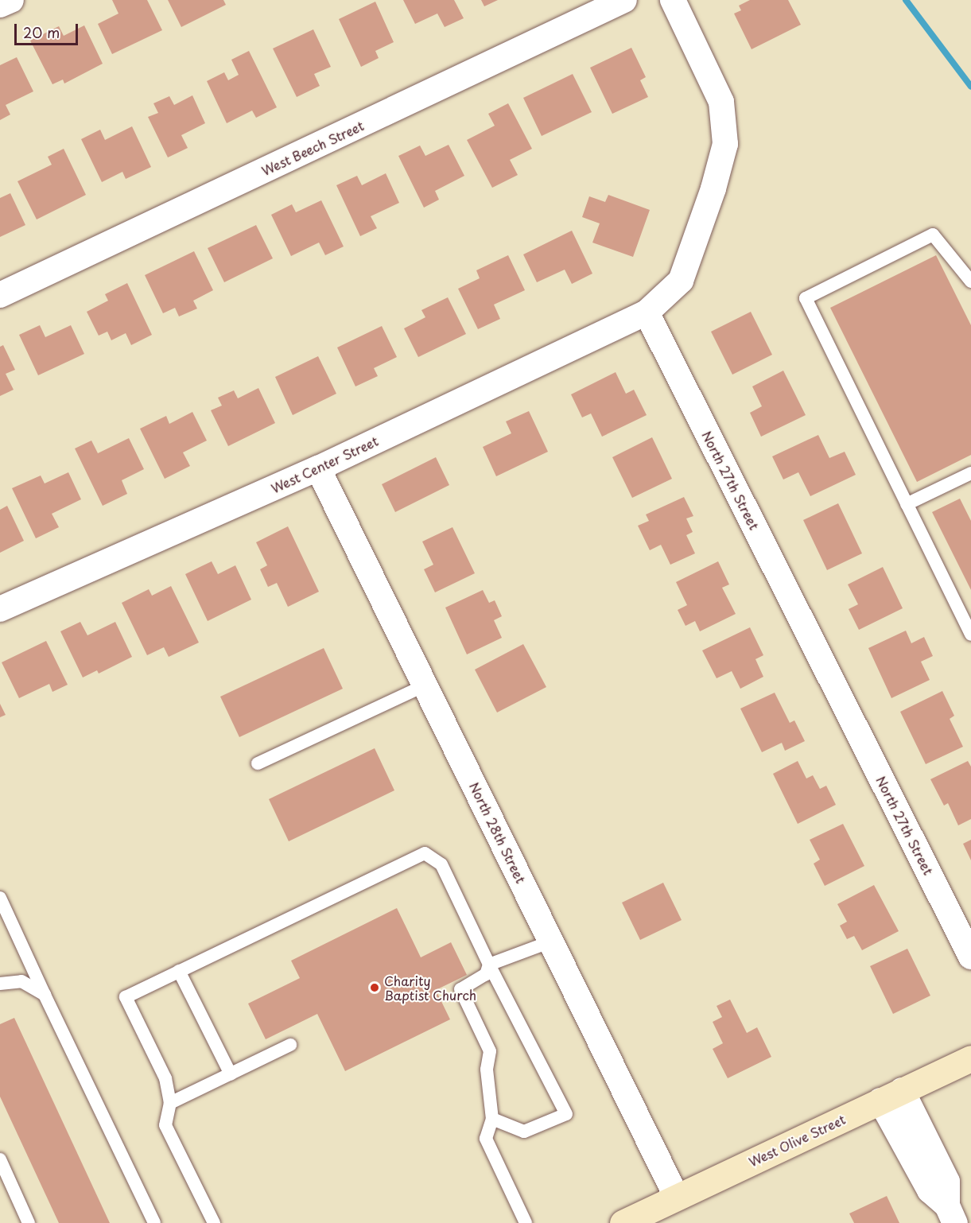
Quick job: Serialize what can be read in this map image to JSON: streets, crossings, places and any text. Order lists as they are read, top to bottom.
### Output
{
  "streets": {
    "main road": ["West Olive Street"],
    "street": [
      "West Beech Street",
      "West Center Street",
      "North 27th Street",
      "North 28th Street"
    ]
  },
  "crossings": [
    ["West Center Street", "North 27th Street"],
    ["West Center Street", "North 28th Street"],
    ["North 28th Street", "West Olive Street"]
  ],
  "places": ["Charity Baptist Church"],
  "scale_bar": "20 m"
}
